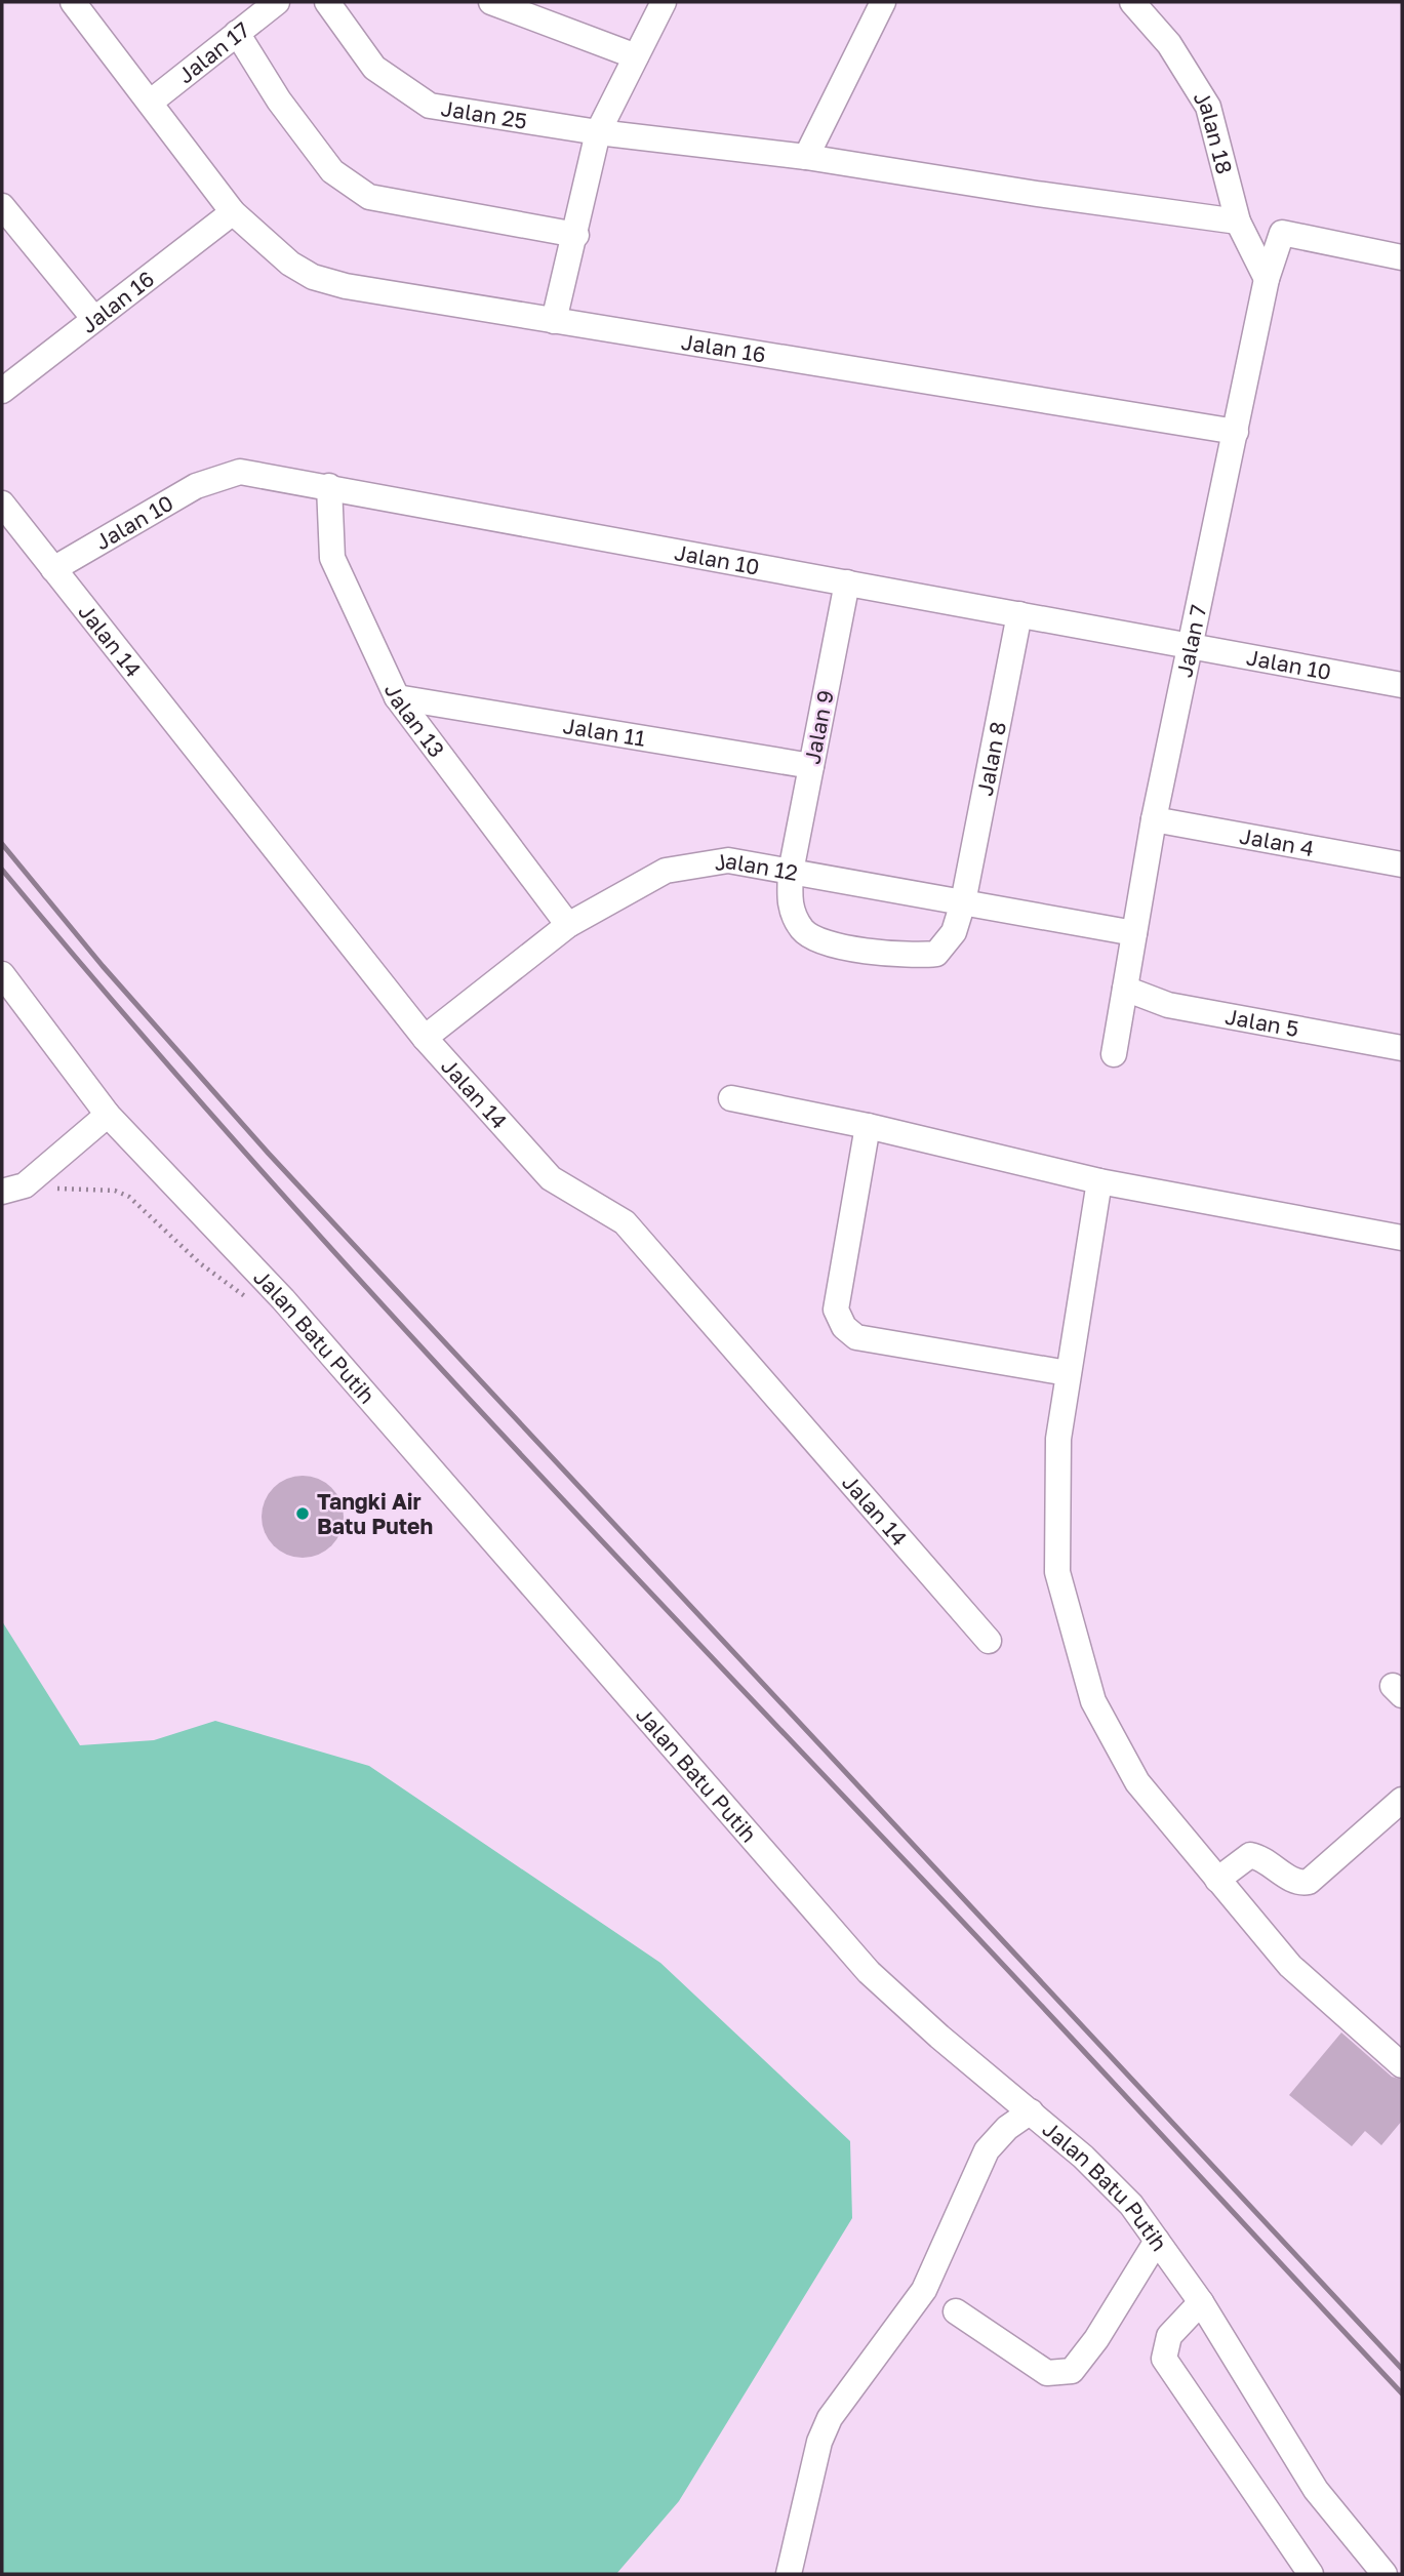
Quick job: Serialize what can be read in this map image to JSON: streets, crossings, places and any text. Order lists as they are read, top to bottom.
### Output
{
  "streets": {
    "street": [
      "Jalan 17",
      "Jalan 25",
      "Jalan 18",
      "Jalan 16",
      "Jalan 10",
      "Jalan 14",
      "Jalan 7",
      "Jalan 13",
      "Jalan 9",
      "Jalan 11",
      "Jalan 8",
      "Jalan 4",
      "Jalan 12",
      "Jalan 5",
      "Jalan Batu Putih"
    ]
  },
  "crossings": [
    ["Jalan 17", "Jalan 16"],
    ["Jalan 25", "Jalan 18"],
    ["Jalan 18", "Jalan 7"],
    ["Jalan 16", "Jalan 7"],
    ["Jalan 10", "Jalan 14"],
    ["Jalan 10", "Jalan 7"],
    ["Jalan 10", "Jalan 13"],
    ["Jalan 10", "Jalan 9"],
    ["Jalan 10", "Jalan 8"],
    ["Jalan 14", "Jalan 12"],
    ["Jalan 7", "Jalan 4"],
    ["Jalan 7", "Jalan 12"],
    ["Jalan 7", "Jalan 5"],
    ["Jalan 13", "Jalan 11"],
    ["Jalan 13", "Jalan 12"],
    ["Jalan 9", "Jalan 11"],
    ["Jalan 9", "Jalan 8"],
    ["Jalan 9", "Jalan 12"],
    ["Jalan 8", "Jalan 12"]
  ],
  "places": ["Tangki Air Batu Puteh"]
}
